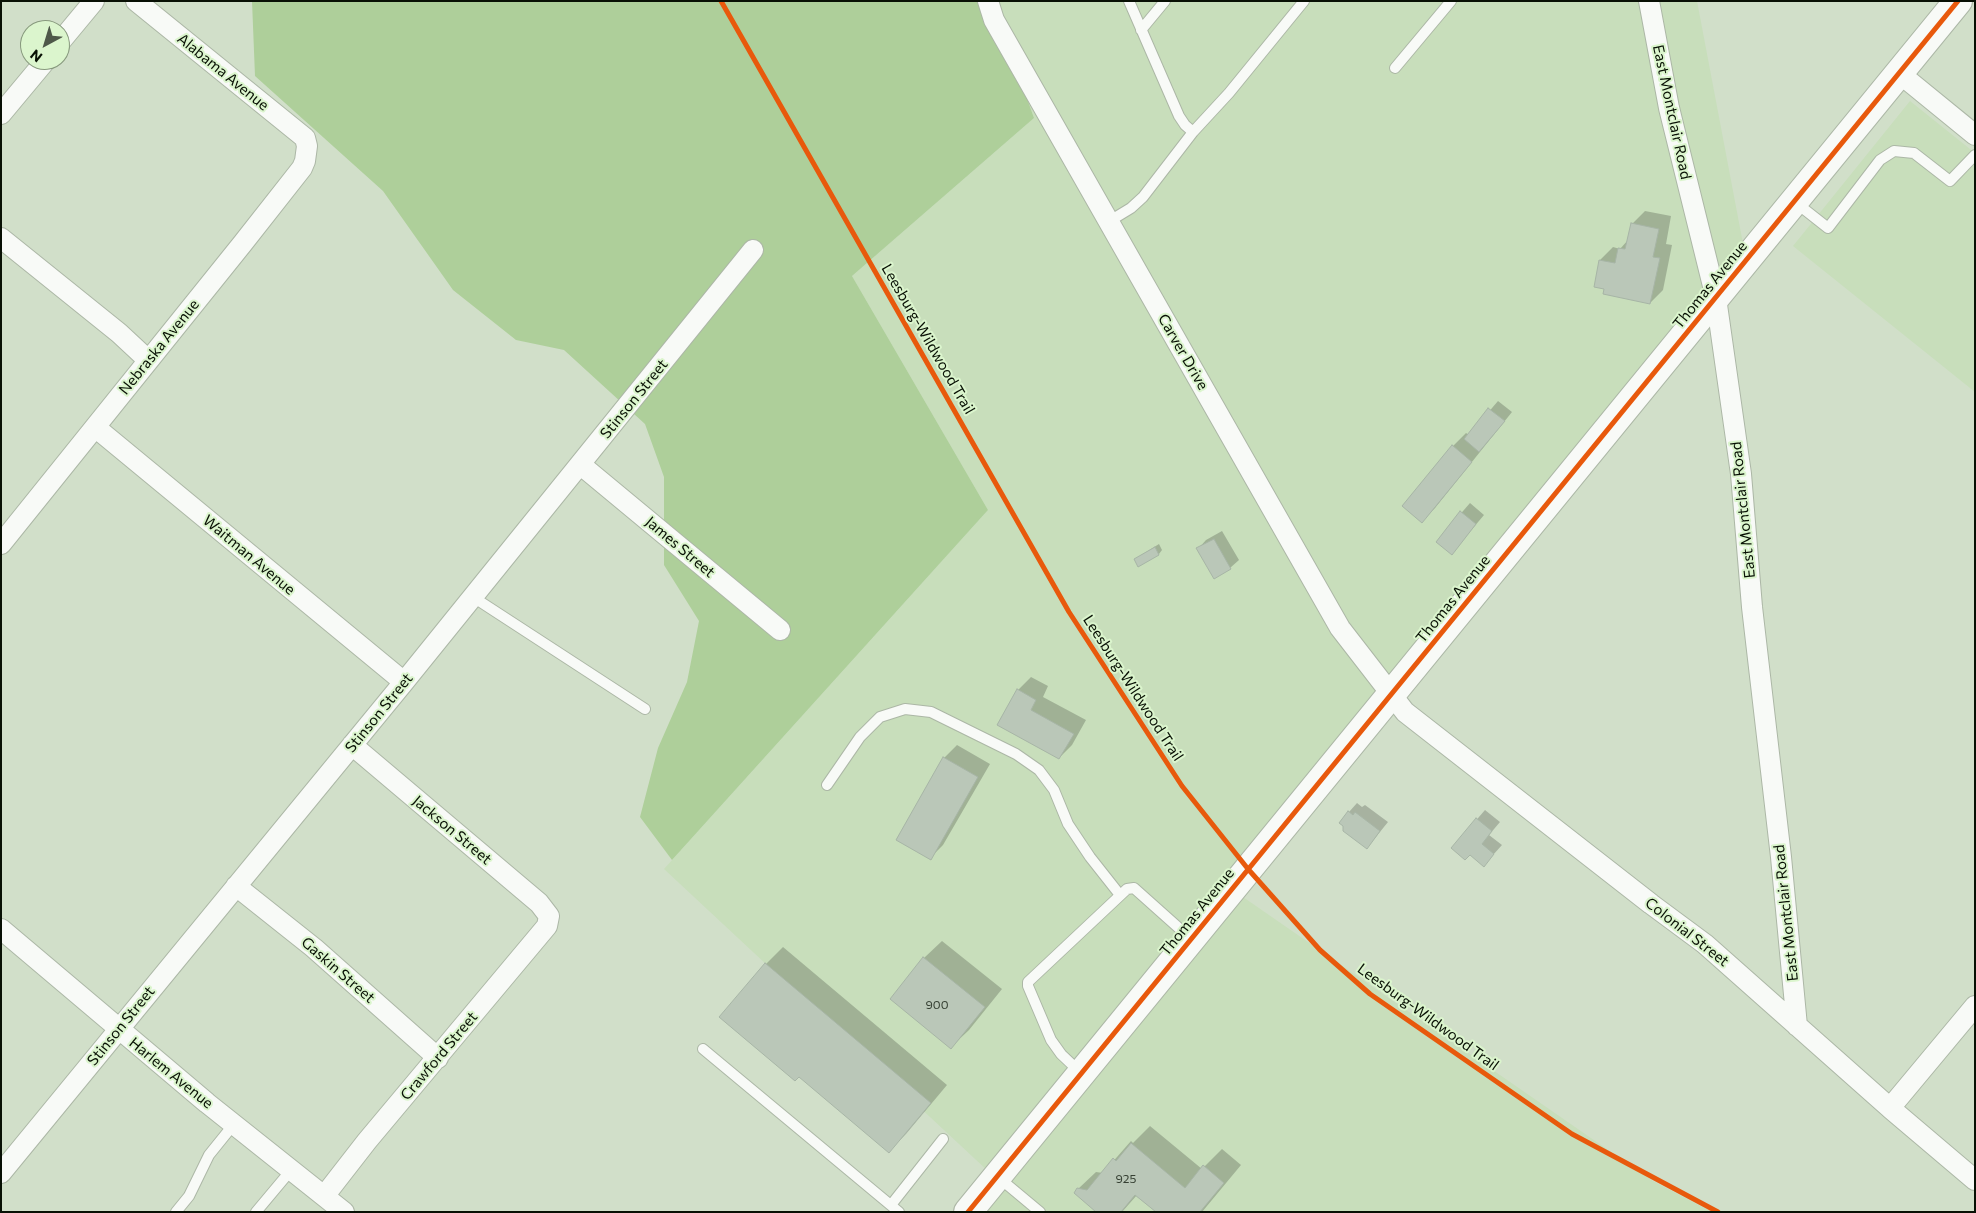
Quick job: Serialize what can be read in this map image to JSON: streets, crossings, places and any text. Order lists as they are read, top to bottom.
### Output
{
  "streets": {
    "street": [
      "Alabama Avenue",
      "East Montclair Road",
      "Thomas Avenue",
      "Nebraska Avenue",
      "Carver Drive",
      "Stinson Street",
      "James Street",
      "Waitman Avenue",
      "Jackson Street",
      "Colonial Street",
      "Gaskin Street",
      "Crawford Street",
      "Harlem Avenue"
    ],
    "cycle path": ["Leesburg-Wildwood Trail"]
  },
  "crossings": [
    ["Alabama Avenue", "Nebraska Avenue"],
    ["East Montclair Road", "Thomas Avenue"],
    ["East Montclair Road", "Colonial Street"],
    ["Thomas Avenue", "Carver Drive"],
    ["Thomas Avenue", "Colonial Street"],
    ["Nebraska Avenue", "Waitman Avenue"],
    ["Carver Drive", "Colonial Street"],
    ["Stinson Street", "James Street"],
    ["Stinson Street", "Waitman Avenue"],
    ["Stinson Street", "Jackson Street"],
    ["Stinson Street", "Gaskin Street"],
    ["Stinson Street", "Harlem Avenue"],
    ["Jackson Street", "Crawford Street"],
    ["Gaskin Street", "Crawford Street"],
    ["Crawford Street", "Harlem Avenue"]
  ],
  "house_numbers": ["900", "925"],
  "north": "bottom left"
}
